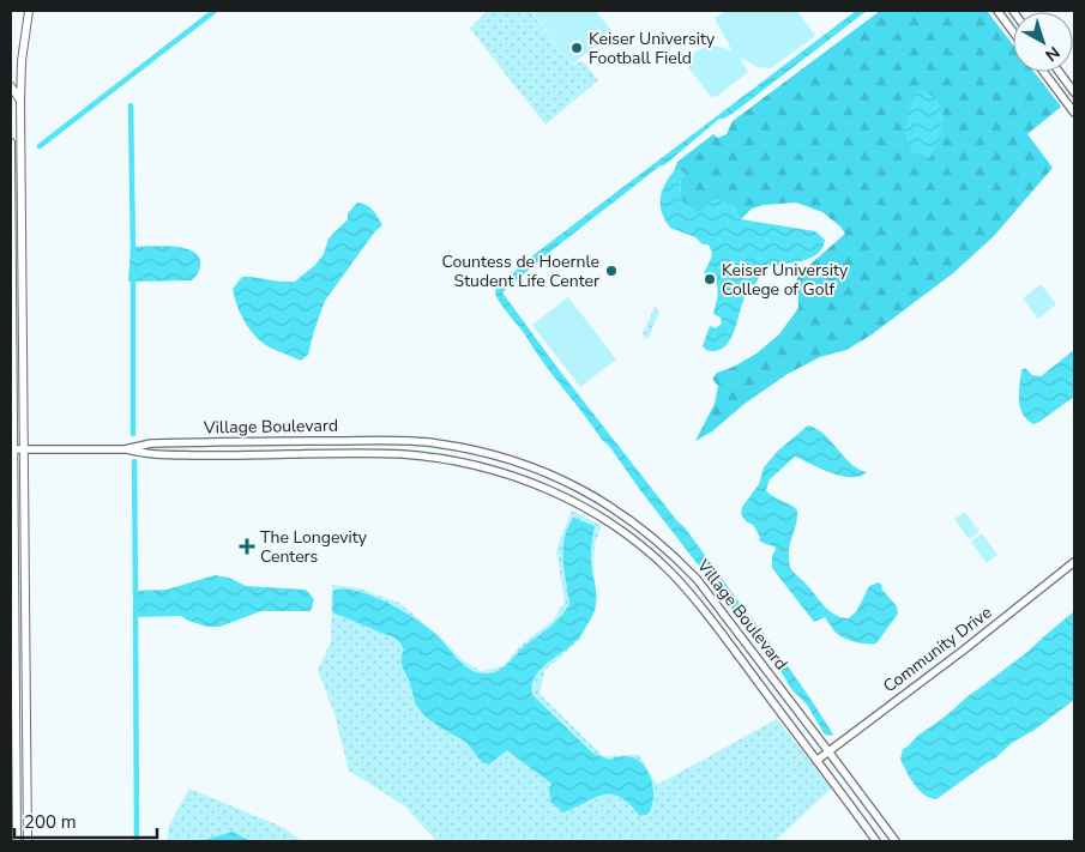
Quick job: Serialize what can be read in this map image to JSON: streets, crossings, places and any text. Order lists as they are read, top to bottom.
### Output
{
  "streets": {
    "street": ["Village Boulevard", "Community Drive"]
  },
  "crossings": [
    ["Village Boulevard", "Community Drive"]
  ],
  "places": {
    "other": ["Keiser University Football Field", "Countess de Hoernle Student Life Center", "Keiser University College of Golf"],
    "health": ["The Longevity Centers"]
  },
  "scale_bar": "200 m",
  "north": "bottom right"
}
